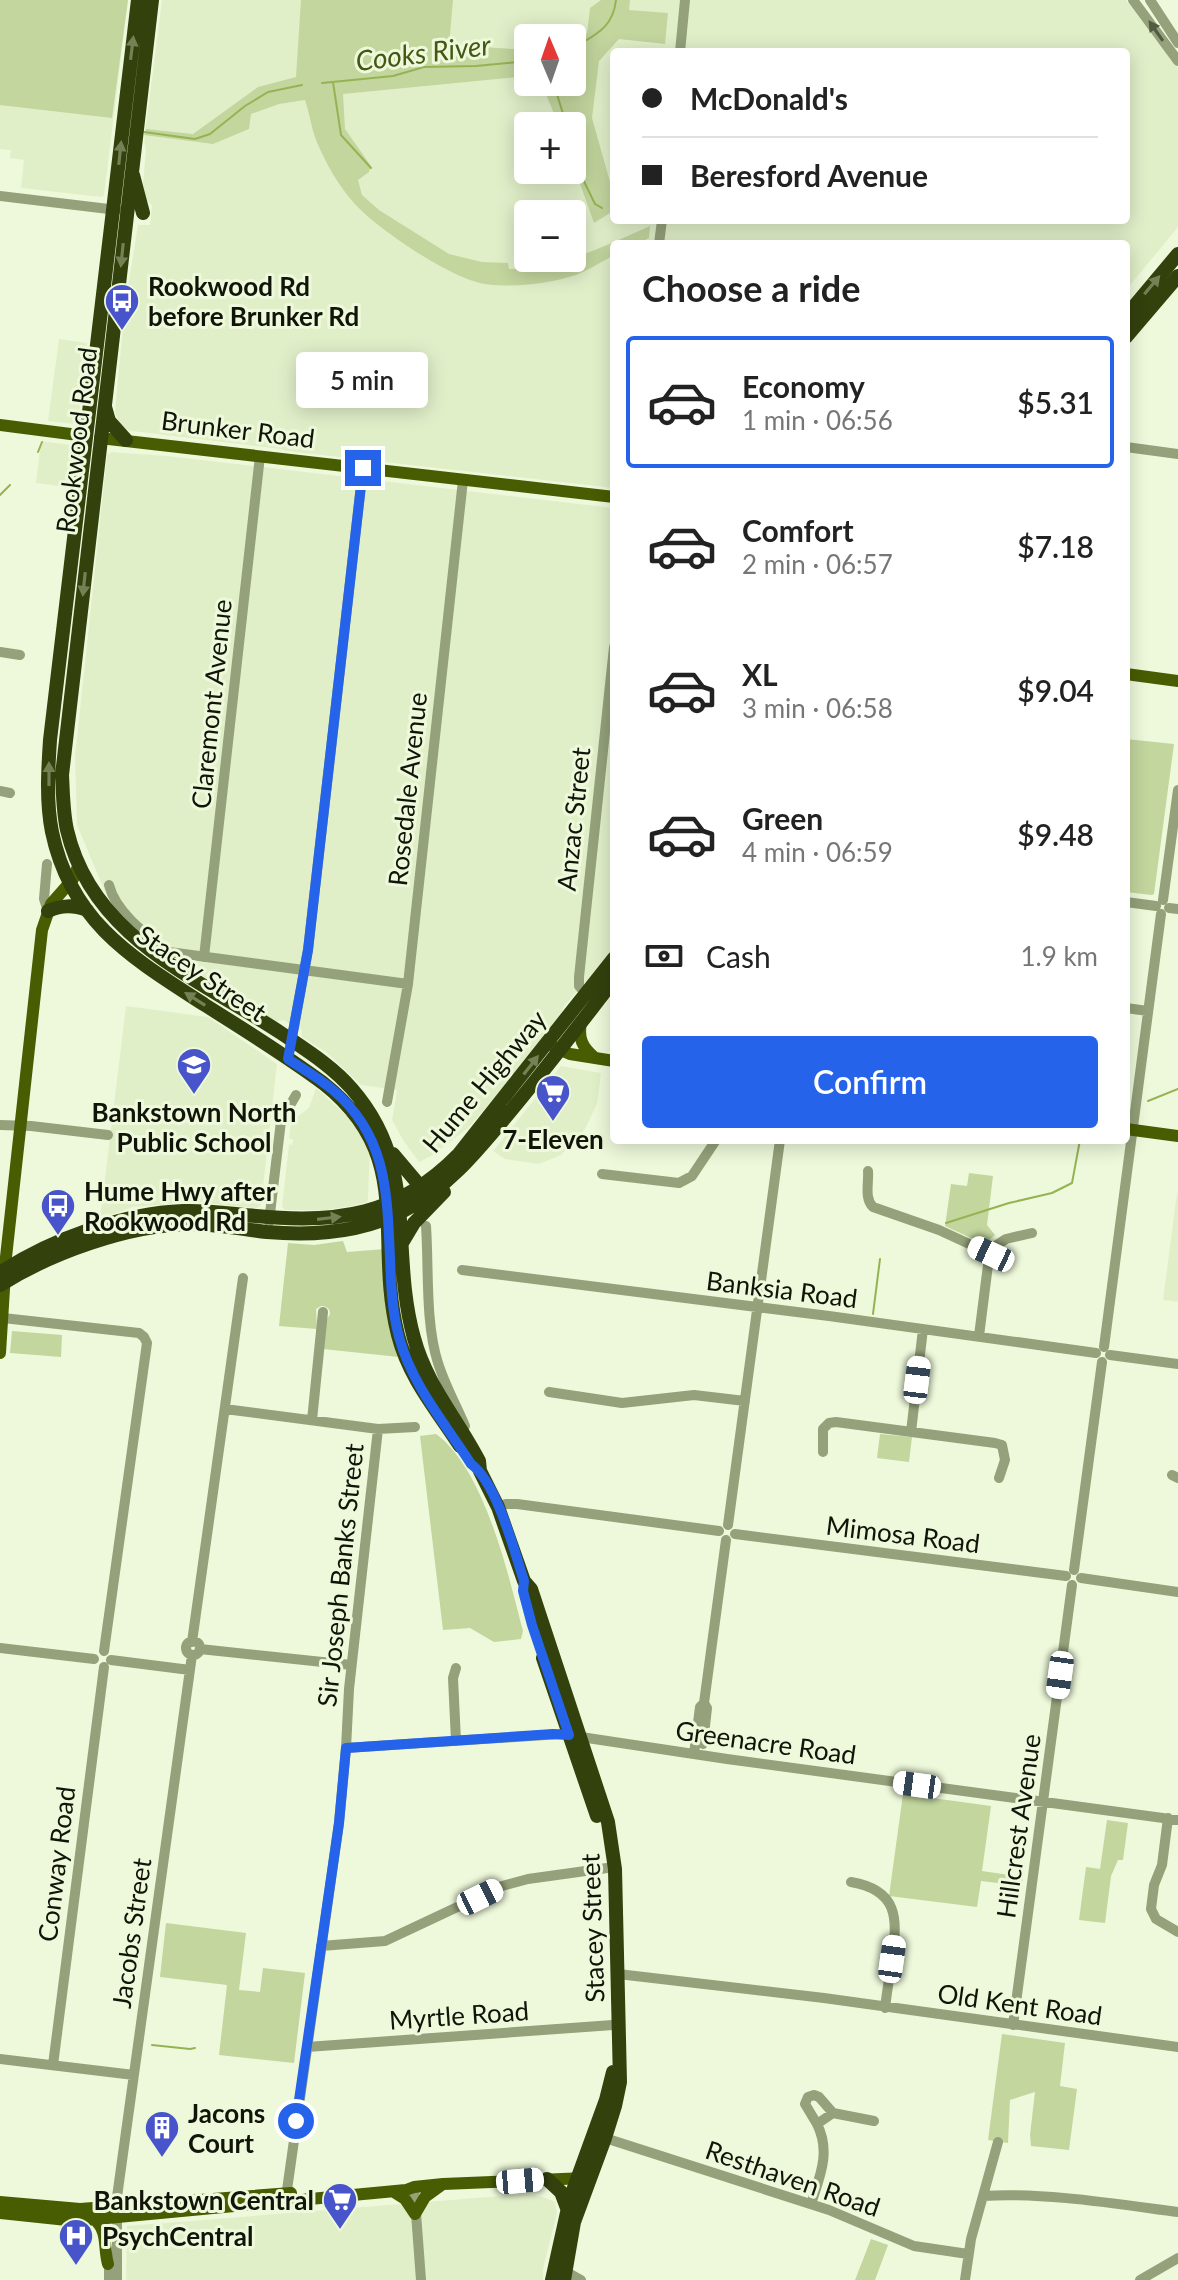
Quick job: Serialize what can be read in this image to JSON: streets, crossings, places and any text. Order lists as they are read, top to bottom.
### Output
{
  "streets": {
    "highway": ["Rookwood Road", "Stacey Street", "Hume Highway"],
    "main road": ["Brunker Road"],
    "street": [
      "Claremont Avenue",
      "Rosedale Avenue",
      "Anzac Street",
      "Banksia Road",
      "Mimosa Road",
      "Sir Joseph Banks Street",
      "Greenacre Road",
      "Hillcrest Avenue",
      "Conway Road",
      "Jacobs Street",
      "Old Kent Road",
      "Myrtle Road",
      "Resthaven Road"
    ]
  },
  "crossings": [
    ["Brunker Road", "Rookwood Road"],
    ["Brunker Road", "Claremont Avenue"],
    ["Brunker Road", "Rosedale Avenue"],
    ["Rookwood Road", "Stacey Street"],
    ["Anzac Street", "Hume Highway"],
    ["Stacey Street", "Hume Highway"],
    ["Stacey Street", "Mimosa Road"],
    ["Stacey Street", "Greenacre Road"],
    ["Stacey Street", "Old Kent Road"],
    ["Stacey Street", "Myrtle Road"],
    ["Stacey Street", "Resthaven Road"],
    ["Banksia Road", "Hillcrest Avenue"],
    ["Mimosa Road", "Hillcrest Avenue"],
    ["Sir Joseph Banks Street", "Greenacre Road"],
    ["Sir Joseph Banks Street", "Myrtle Road"],
    ["Greenacre Road", "Hillcrest Avenue"],
    ["Hillcrest Avenue", "Old Kent Road"]
  ],
  "water": ["Cooks River"],
  "places": {
    "bus stop": ["Rookwood Rd before Brunker Rd", "Hume Hwy after Rookwood Rd"],
    "school or university": ["Bankstown North Public School"],
    "supermarket": ["7-Eleven", "Bankstown Central"],
    "building": ["Jacons Court"],
    "hospital": ["PsychCentral"]
  },
  "north": "top",
  "page": {
    "map_buttons": ["+", "−"],
    "banner": ["McDonald's", "Beresford Avenue"],
    "heading": "Choose a ride",
    "list": [
      {
        "name": "Economy",
        "note": "1 min · 06:56",
        "value": "$5.31"
      },
      {
        "name": "Comfort",
        "note": "2 min · 06:57",
        "value": "$7.18"
      },
      {
        "name": "XL",
        "note": "3 min · 06:58",
        "value": "$9.04"
      },
      {
        "name": "Green",
        "note": "4 min · 06:59",
        "value": "$9.48"
      }
    ],
    "bubble": "5 min",
    "pay": ["Cash", "1.9 km"],
    "buttons": "Confirm"
  }
}
